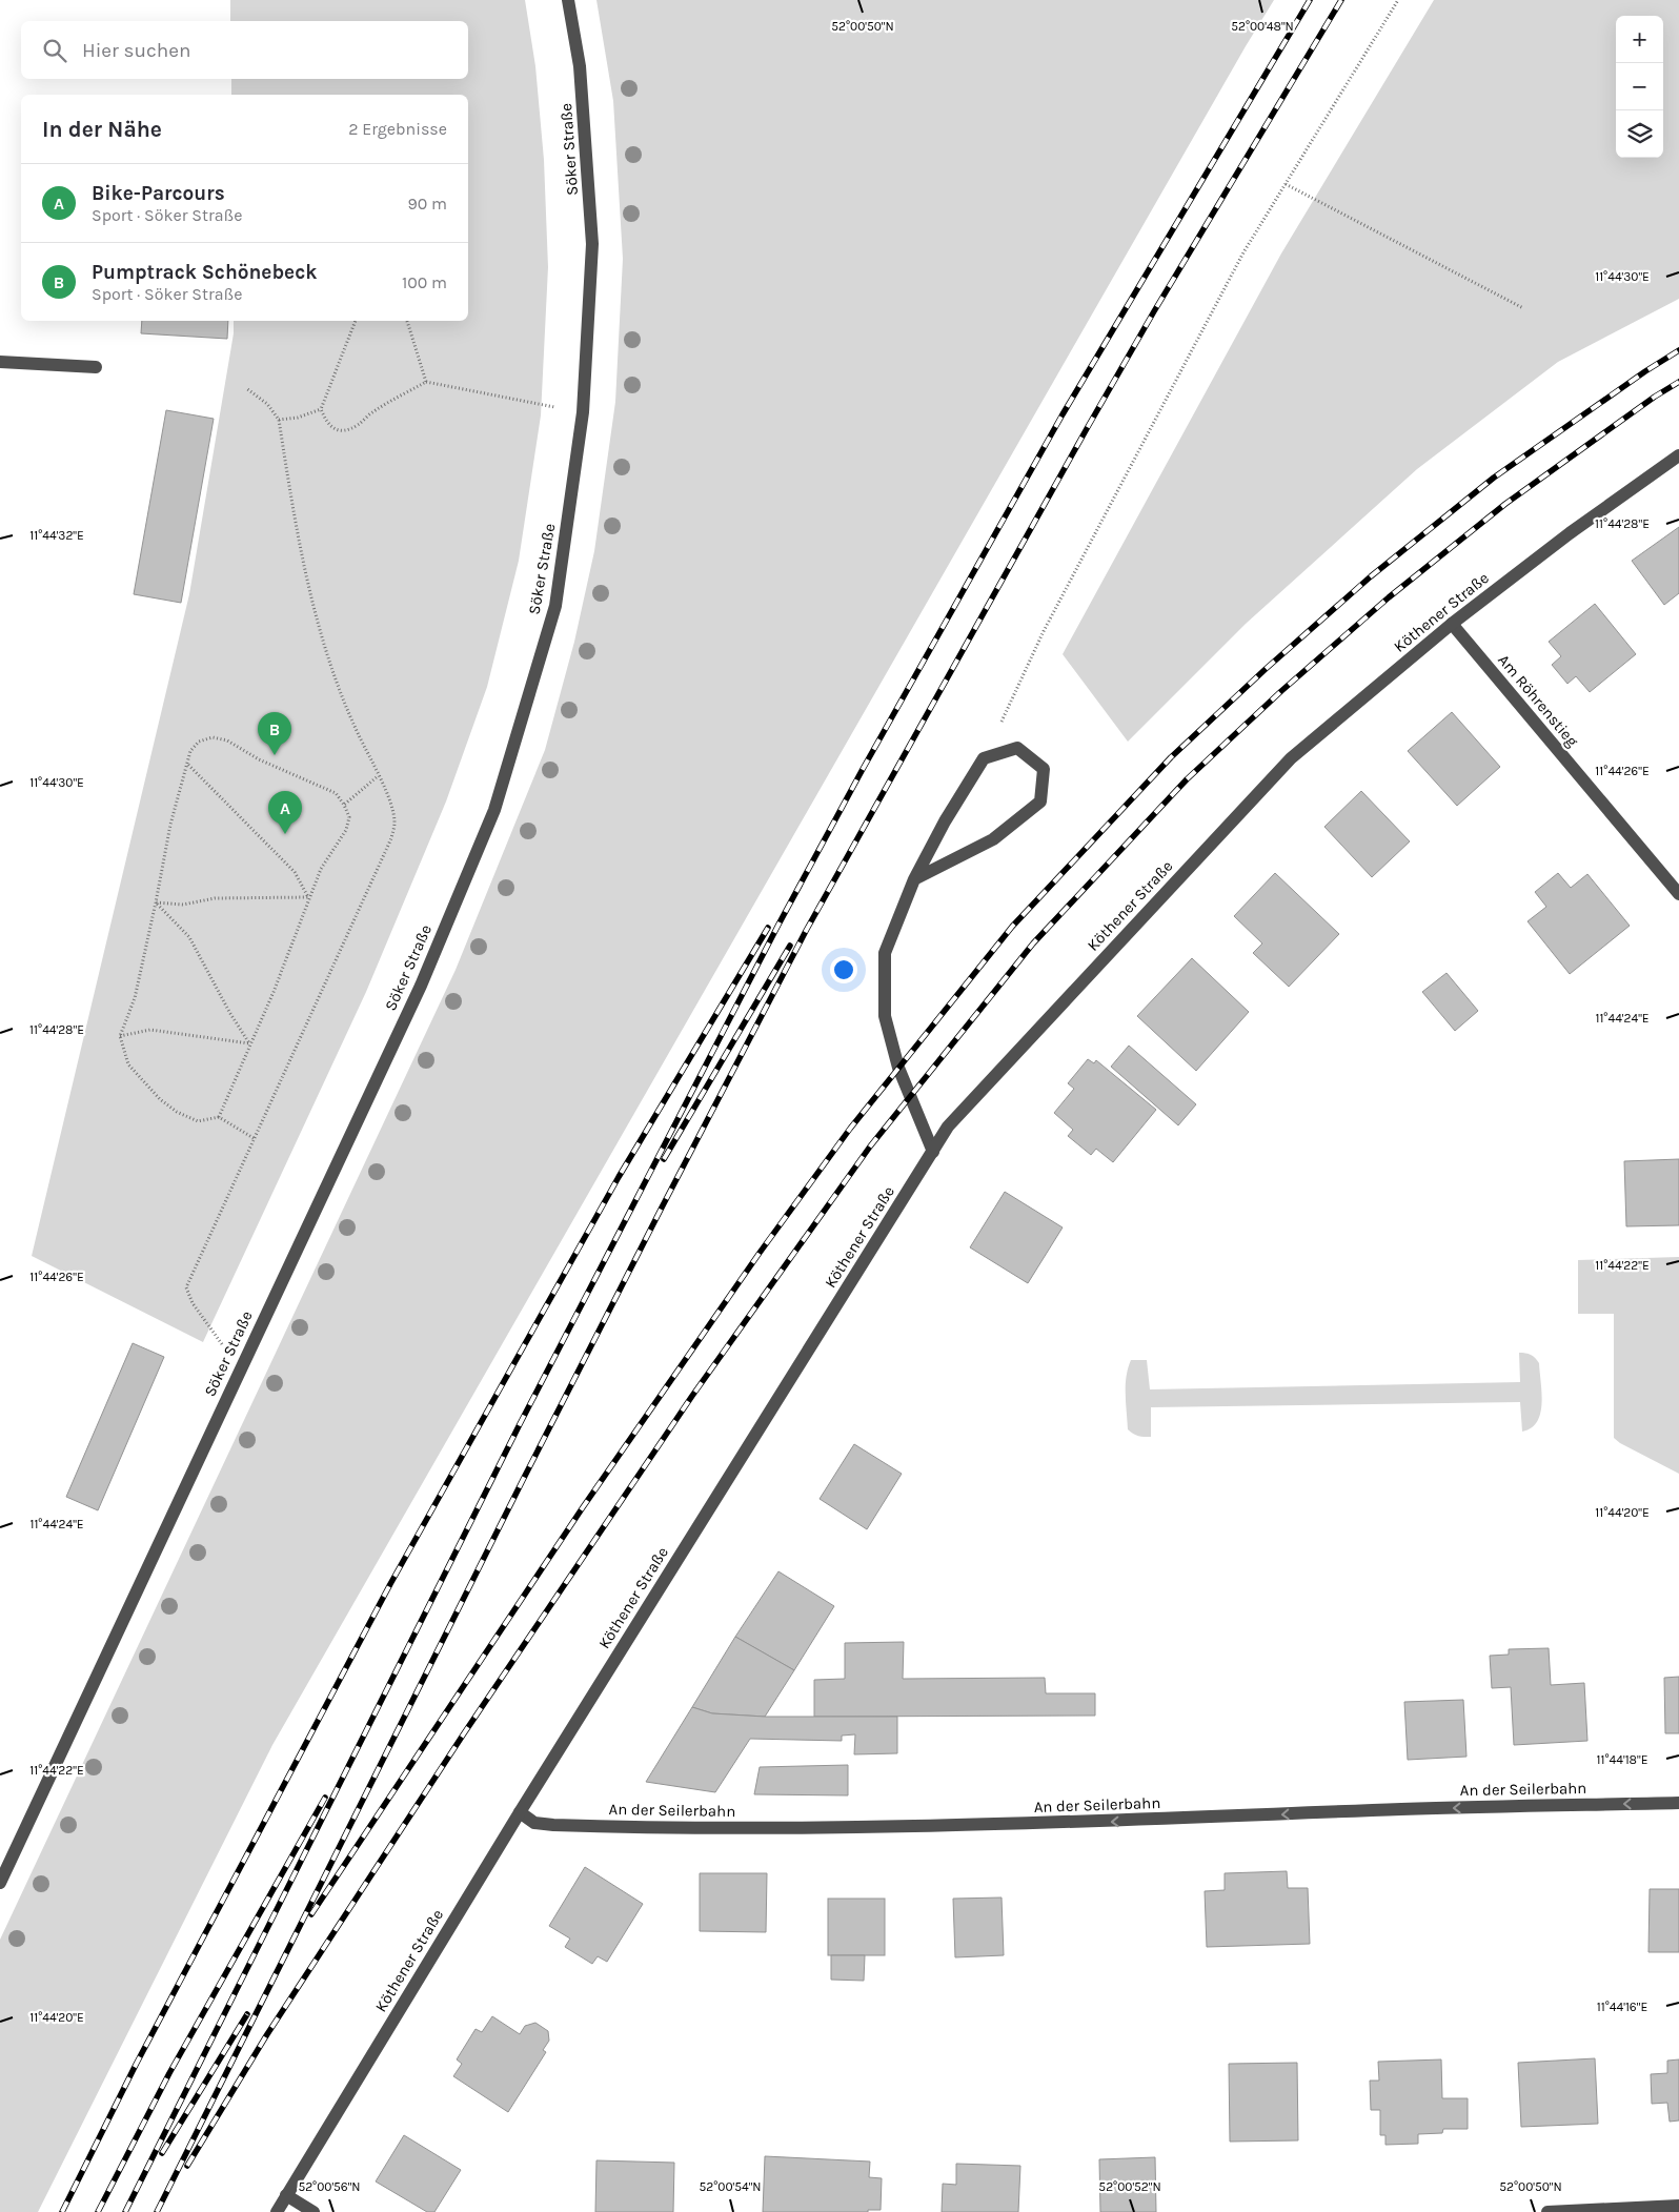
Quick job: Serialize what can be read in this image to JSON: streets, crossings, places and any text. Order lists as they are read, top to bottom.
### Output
{
  "streets": {
    "street": [
      "Söker Straße",
      "Köthener Straße",
      "Am Röhrenstieg",
      "An der Seilerbahn"
    ]
  },
  "crossings": [
    ["Köthener Straße", "Am Röhrenstieg"],
    ["Köthener Straße", "An der Seilerbahn"]
  ],
  "one_way": ["An der Seilerbahn"],
  "page": {
    "map_buttons": ["+", "−"],
    "search": "Hier suchen",
    "heading": ["In der Nähe", "2 Ergebnisse"],
    "list": [
      {
        "mark": "A",
        "name": "Bike-Parcours",
        "note": "Sport · Söker Straße",
        "value": "90 m"
      },
      {
        "mark": "B",
        "name": "Pumptrack Schönebeck",
        "note": "Sport · Söker Straße",
        "value": "100 m"
      }
    ],
    "pins": ["B", "A"]
  },
  "coordinates": [
    "52°00'50\"N",
    "52°00'48\"N",
    "11°44'30\"E",
    "11°44'28\"E",
    "11°44'32\"E",
    "11°44'26\"E",
    "11°44'24\"E",
    "11°44'22\"E",
    "11°44'20\"E",
    "11°44'18\"E",
    "11°44'16\"E",
    "52°00'56\"N",
    "52°00'54\"N",
    "52°00'52\"N"
  ]
}
